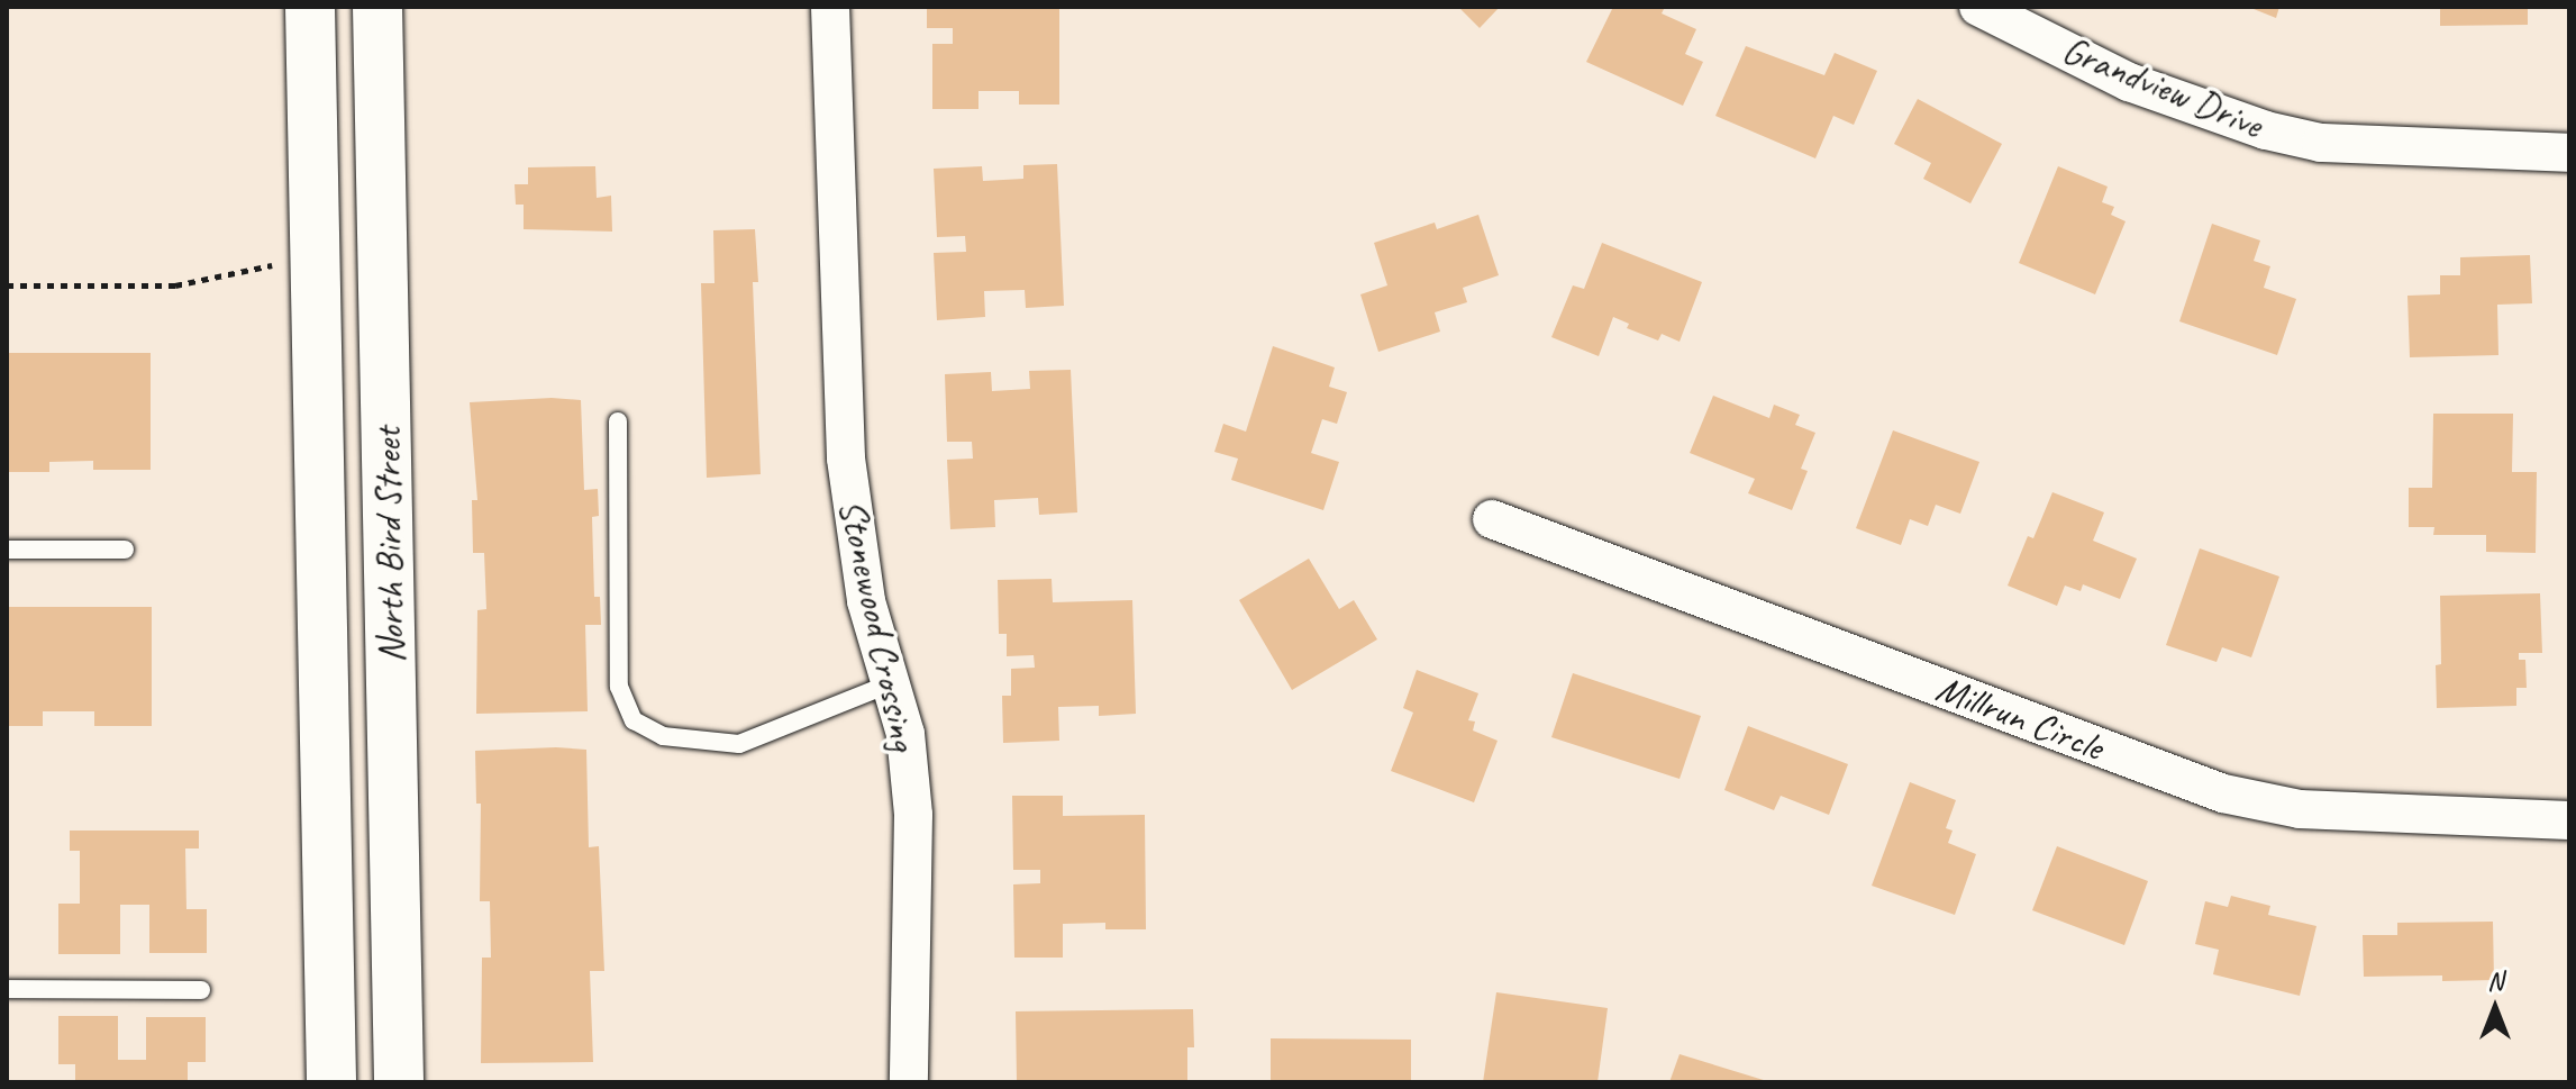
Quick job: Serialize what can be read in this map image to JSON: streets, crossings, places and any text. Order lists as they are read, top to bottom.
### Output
{
  "streets": {
    "street": [
      "Grandview Drive",
      "North Bird Street",
      "Stonewood Crossing",
      "Millrun Circle"
    ]
  },
  "north": "top"
}
